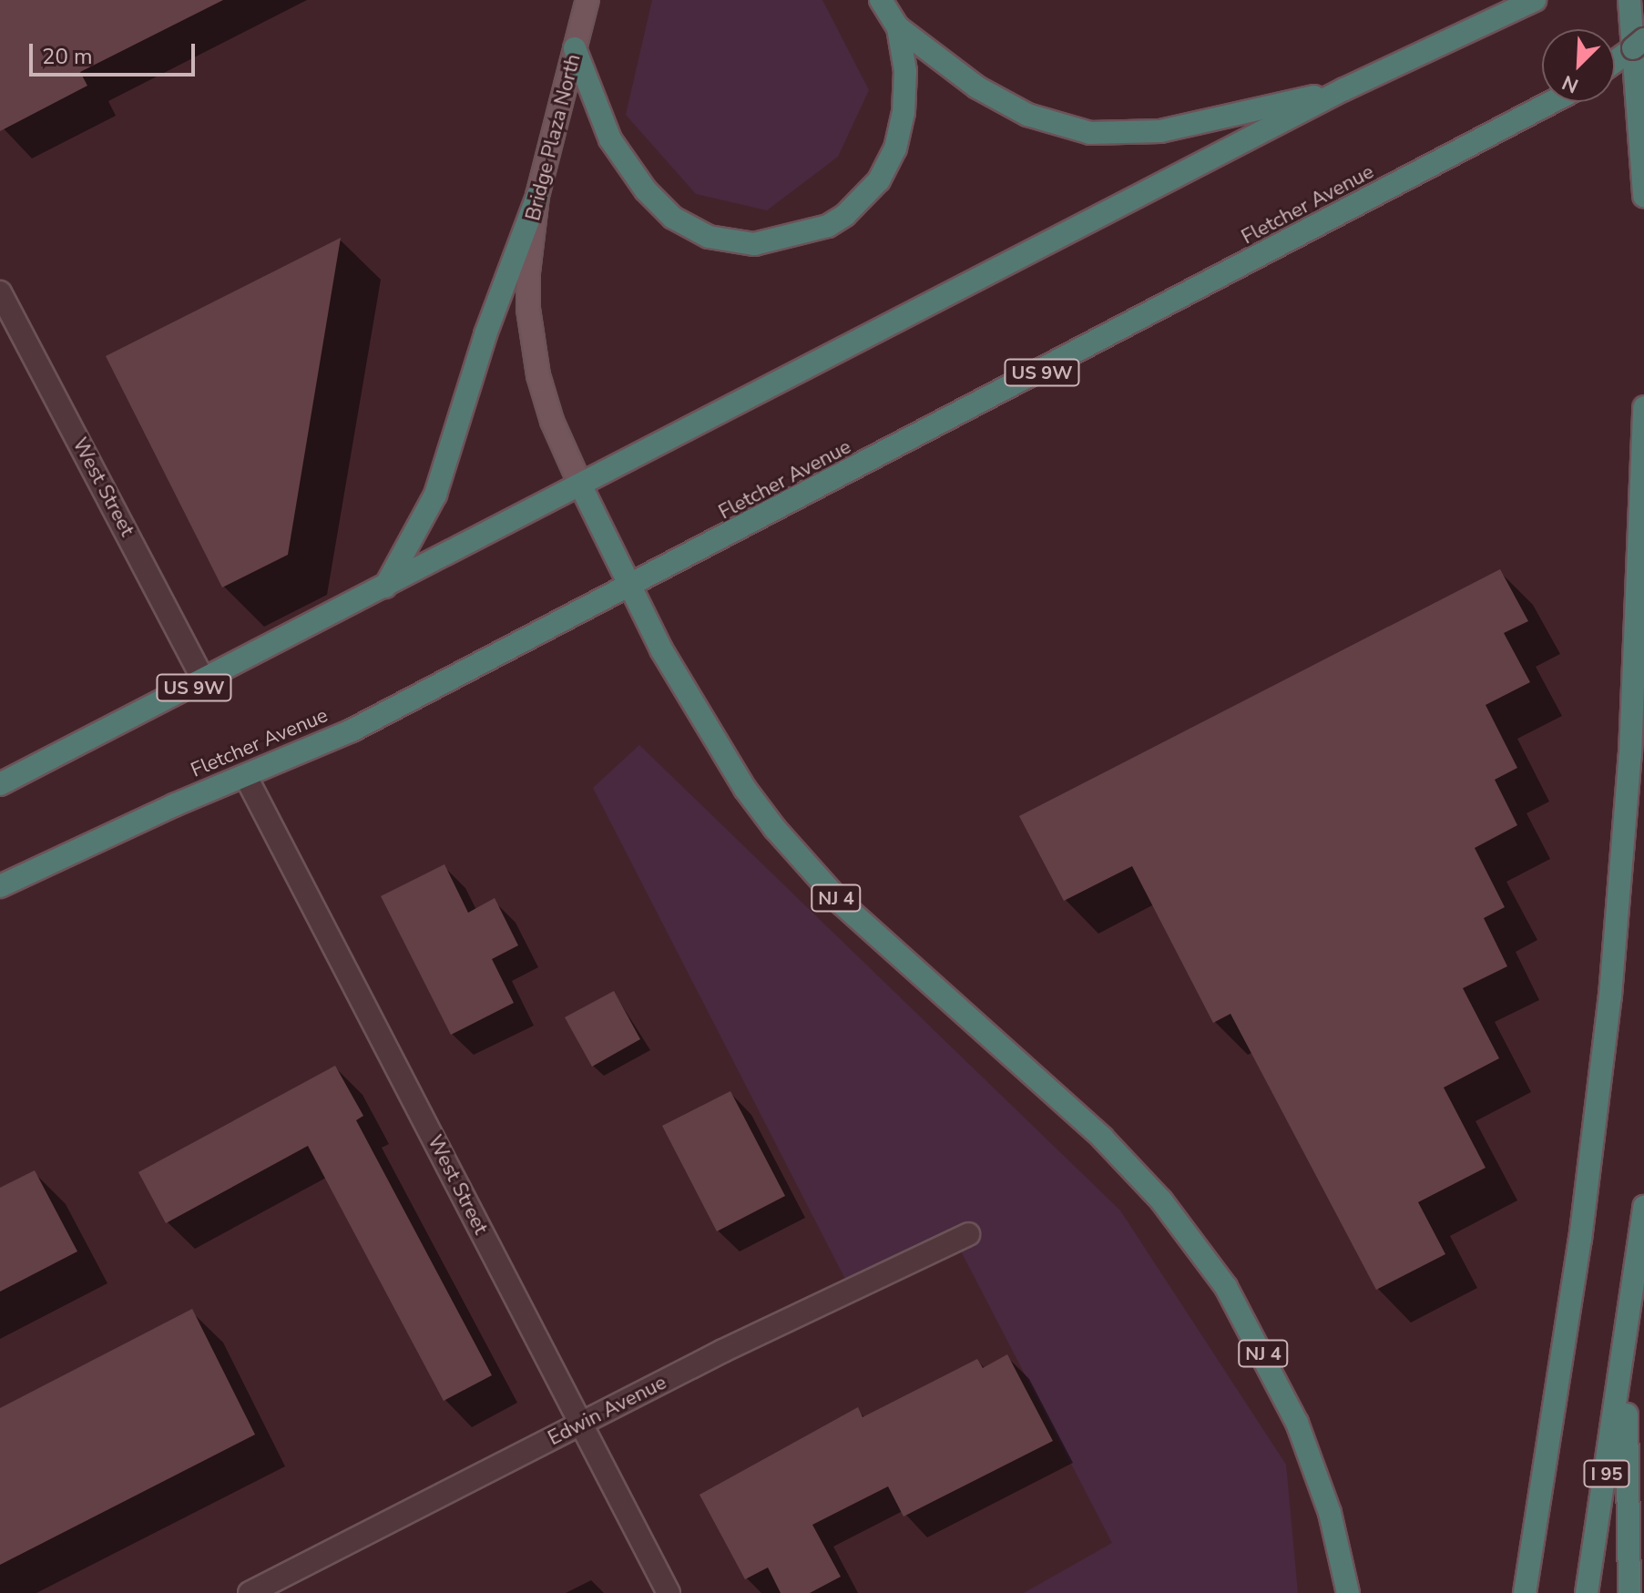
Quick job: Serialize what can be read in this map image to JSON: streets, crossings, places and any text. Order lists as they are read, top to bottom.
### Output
{
  "streets": {
    "highway": [
      "Fletcher Avenue",
      "US 9W",
      "NJ 4",
      "I 95"
    ],
    "main road": ["Bridge Plaza North"],
    "street": ["West Street", "Edwin Avenue"]
  },
  "crossings": [
    ["Bridge Plaza North", "US 9W"],
    ["Bridge Plaza North", "NJ 4"],
    ["Fletcher Avenue", "West Street"],
    ["Fletcher Avenue", "NJ 4"],
    ["US 9W", "West Street"],
    ["US 9W", "NJ 4"],
    ["West Street", "Edwin Avenue"]
  ],
  "scale_bar": "20 m",
  "north": "bottom left"
}
